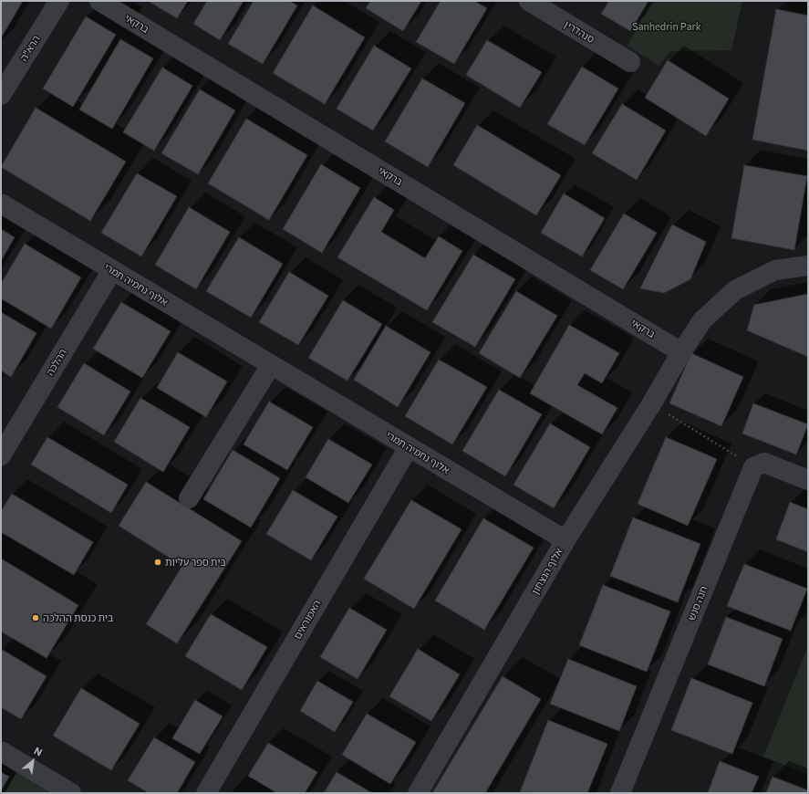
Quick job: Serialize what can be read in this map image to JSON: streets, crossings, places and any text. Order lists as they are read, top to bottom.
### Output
{
  "streets": {
    "street": [
      "ברקאי",
      "סנהדרין",
      "הרא\"ה",
      "אלוף נחמיה תמרי",
      "ההלכה",
      "אלוף הנצחון",
      "חנה סנש",
      "האמוראים"
    ]
  },
  "crossings": [
    ["ברקאי", "אלוף הנצחון"],
    ["אלוף נחמיה תמרי", "ההלכה"],
    ["אלוף נחמיה תמרי", "אלוף הנצחון"],
    ["אלוף נחמיה תמרי", "האמוראים"]
  ],
  "parks": ["Sanhedrin Park"],
  "places": ["בית ספר עליות", "בית כנסת ההלכה"],
  "north": "top right"
}
